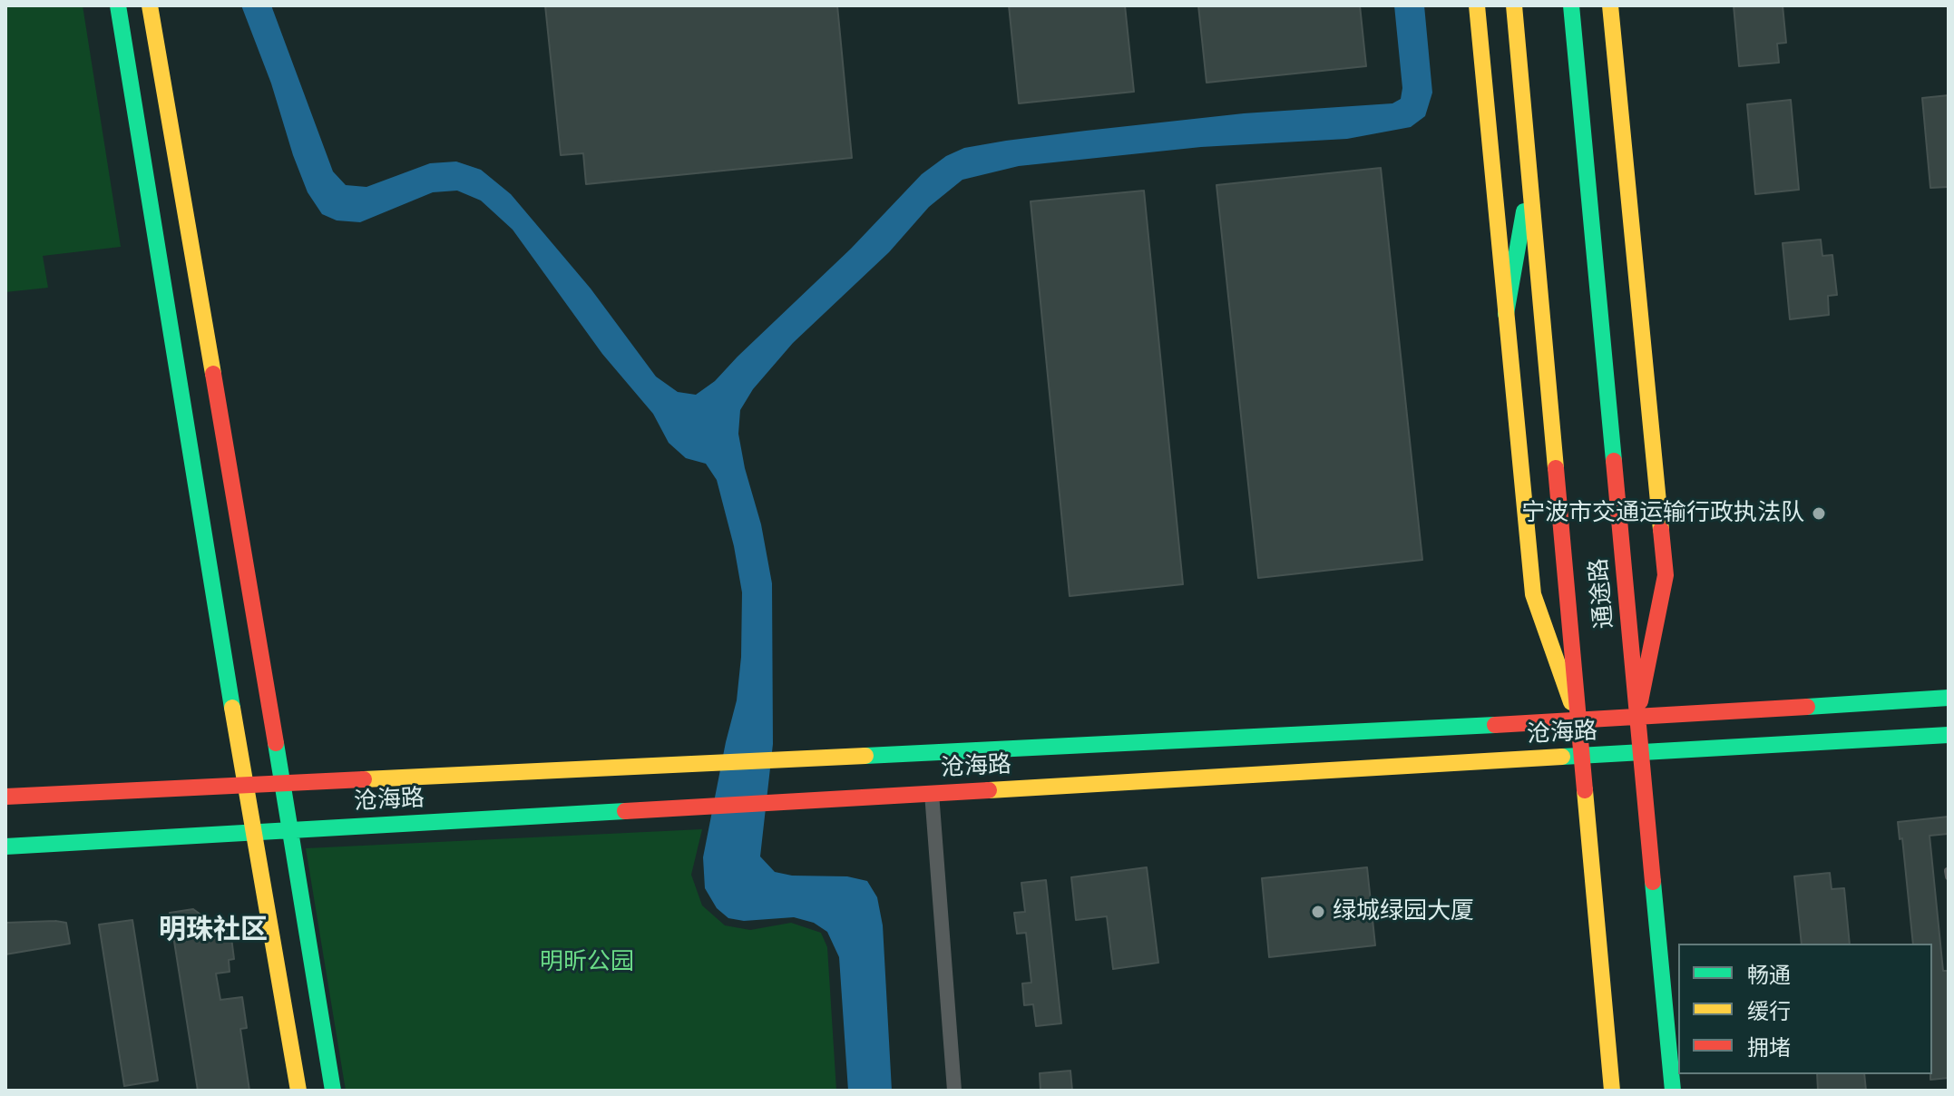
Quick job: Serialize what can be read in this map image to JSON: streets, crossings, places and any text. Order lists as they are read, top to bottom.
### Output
{
  "streets": {
    "main road": ["通途路", "沧海路"]
  },
  "crossings": [
    ["通途路", "沧海路"]
  ],
  "districts": ["明珠社区"],
  "parks": ["明昕公园"],
  "places": ["宁波市交通运输行政执法队", "绿城绿园大厦"],
  "legend": ["畅通", "缓行", "拥堵"]
}
